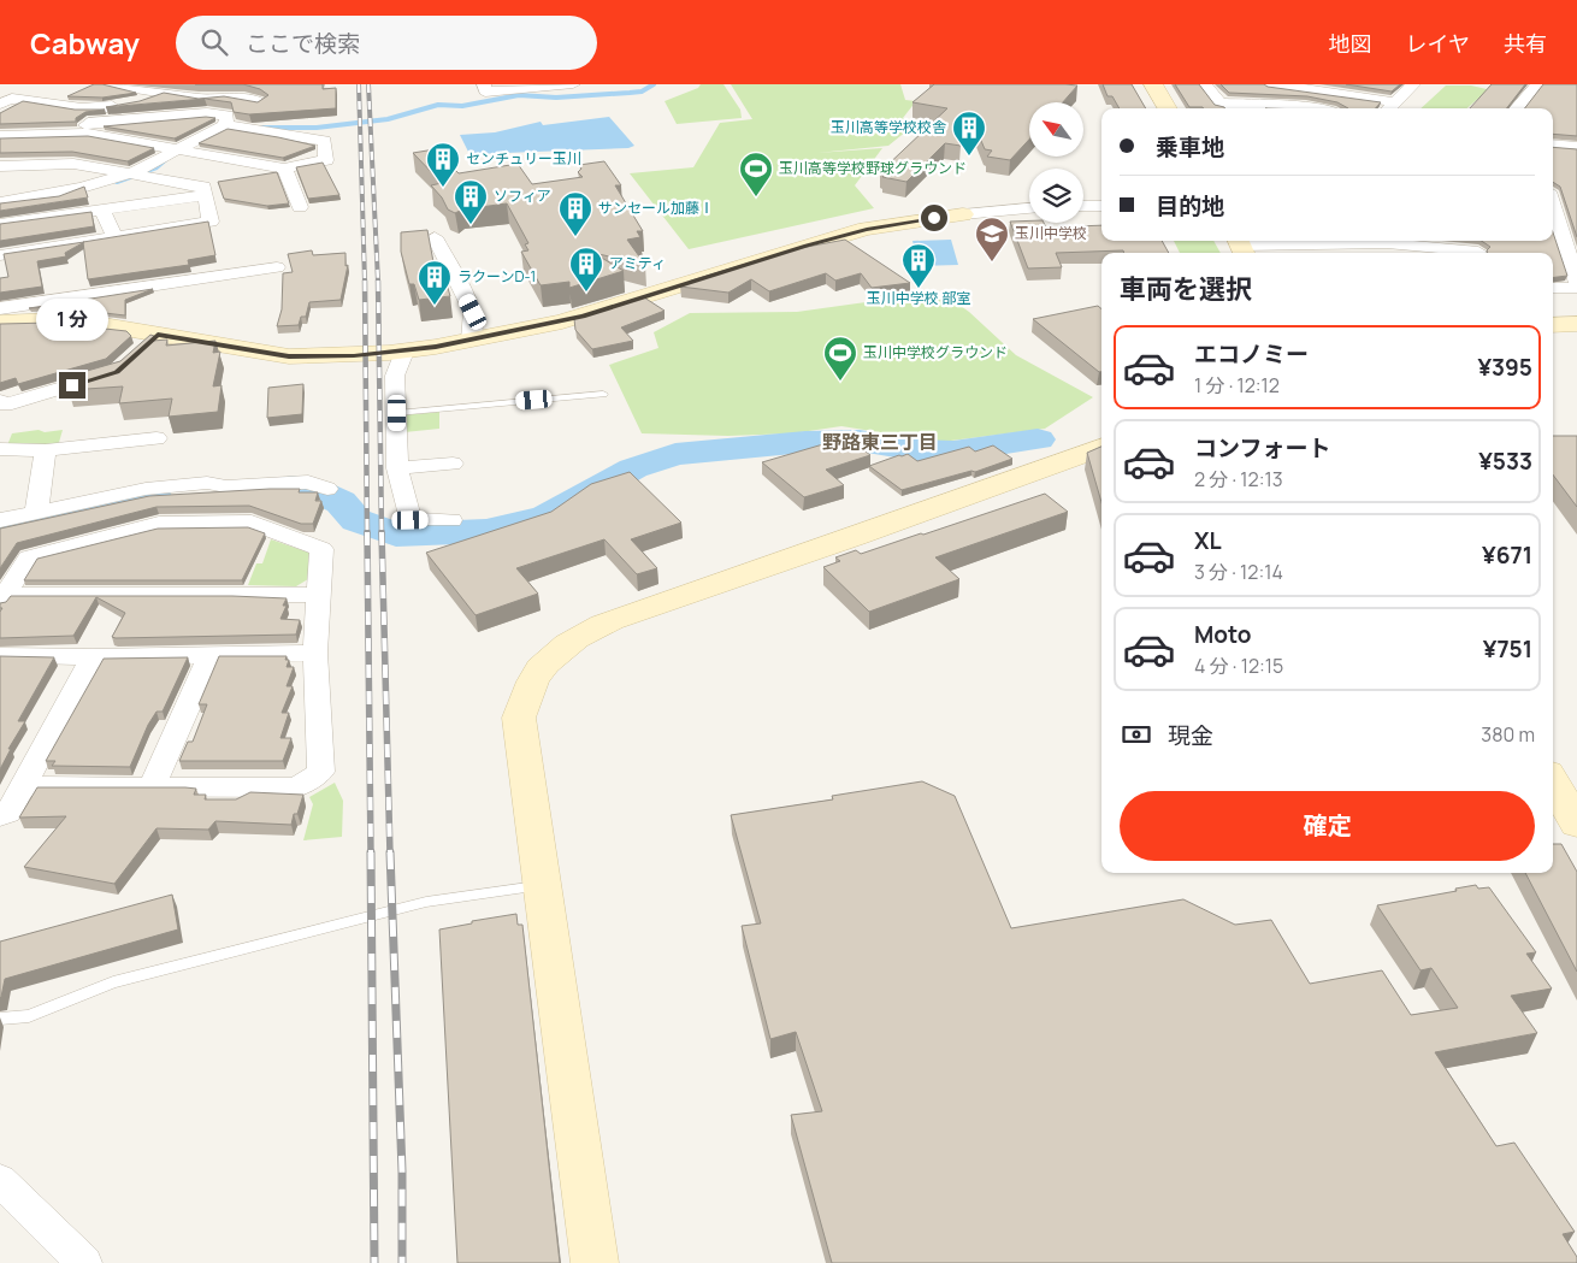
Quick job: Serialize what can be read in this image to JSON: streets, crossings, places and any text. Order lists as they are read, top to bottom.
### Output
{
  "districts": ["野路東三丁目"],
  "places": {
    "building": [
      "玉川高等学校校舎",
      "センチュリー玉川",
      "ソフィア",
      "サンセール加藤Ⅰ",
      "玉川中学校 部室",
      "アミティ",
      "ラクーンD-1"
    ],
    "sports": ["玉川高等学校野球グラウンド", "玉川中学校グラウンド"],
    "school or university": ["玉川中学校"]
  },
  "north": "top left",
  "page": {
    "header": "Cabway",
    "search": "ここで検索",
    "nav": ["地図", "レイヤ", "共有"],
    "banner": ["乗車地", "目的地"],
    "heading": "車両を選択",
    "bubble": "1 分",
    "list": [
      {
        "name": "エコノミー",
        "note": "1 分 · 12:12",
        "value": "¥395"
      },
      {
        "name": "コンフォート",
        "note": "2 分 · 12:13",
        "value": "¥533"
      },
      {
        "name": "XL",
        "note": "3 分 · 12:14",
        "value": "¥671"
      },
      {
        "name": "Moto",
        "note": "4 分 · 12:15",
        "value": "¥751"
      }
    ],
    "pay": ["現金", "380 m"],
    "buttons": "確定"
  }
}
